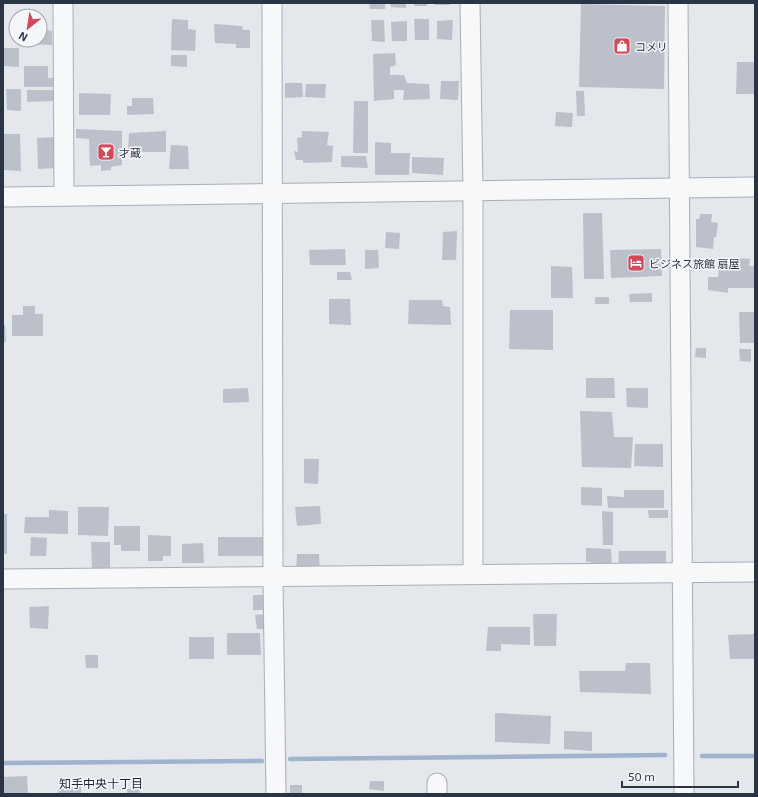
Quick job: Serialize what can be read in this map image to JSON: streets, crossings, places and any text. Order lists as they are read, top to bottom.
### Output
{
  "districts": ["知手中央十丁目"],
  "places": {
    "shop": ["コメリ"],
    "bar": ["才蔵"],
    "hotel": ["ビジネス旅館 扇屋"]
  },
  "scale_bar": "50 m",
  "north": "bottom left"
}
